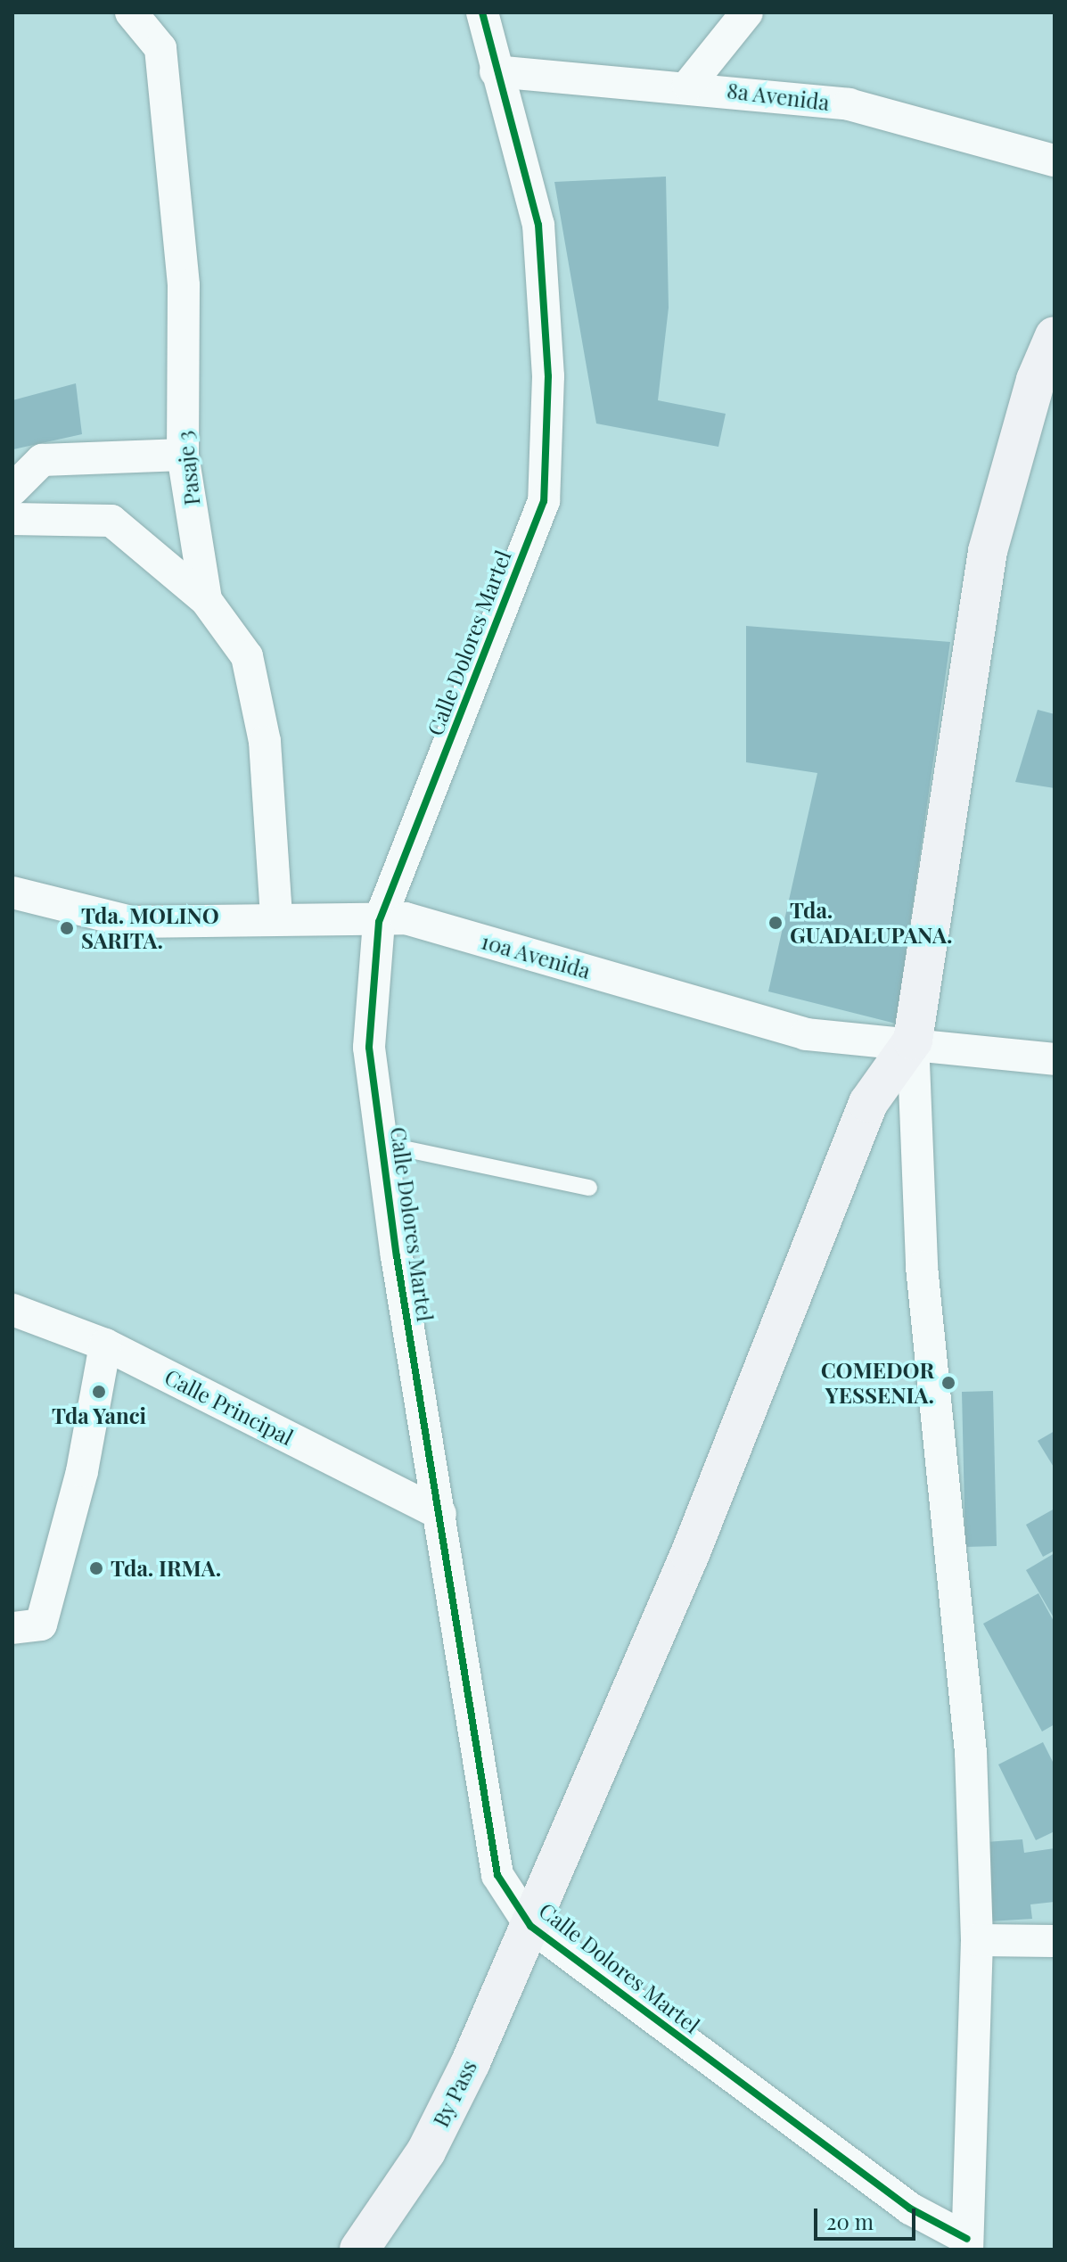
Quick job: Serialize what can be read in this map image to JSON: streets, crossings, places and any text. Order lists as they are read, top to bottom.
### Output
{
  "streets": {
    "main road": ["By Pass"],
    "street": [
      "8a Avenida",
      "Pasaje 3",
      "Calle Dolores Martel",
      "10a Avenida",
      "Calle Principal"
    ]
  },
  "crossings": [
    ["8a Avenida", "Calle Dolores Martel"],
    ["Pasaje 3", "10a Avenida"],
    ["Calle Dolores Martel", "10a Avenida"],
    ["Calle Dolores Martel", "Calle Principal"],
    ["Calle Dolores Martel", "By Pass"],
    ["10a Avenida", "By Pass"]
  ],
  "places": [
    "Tda. GUADALUPANA.",
    "Tda. MOLINO SARITA.",
    "COMEDOR YESSENIA.",
    "Tda Yanci",
    "Tda. IRMA."
  ],
  "scale_bar": "20 m"
}
